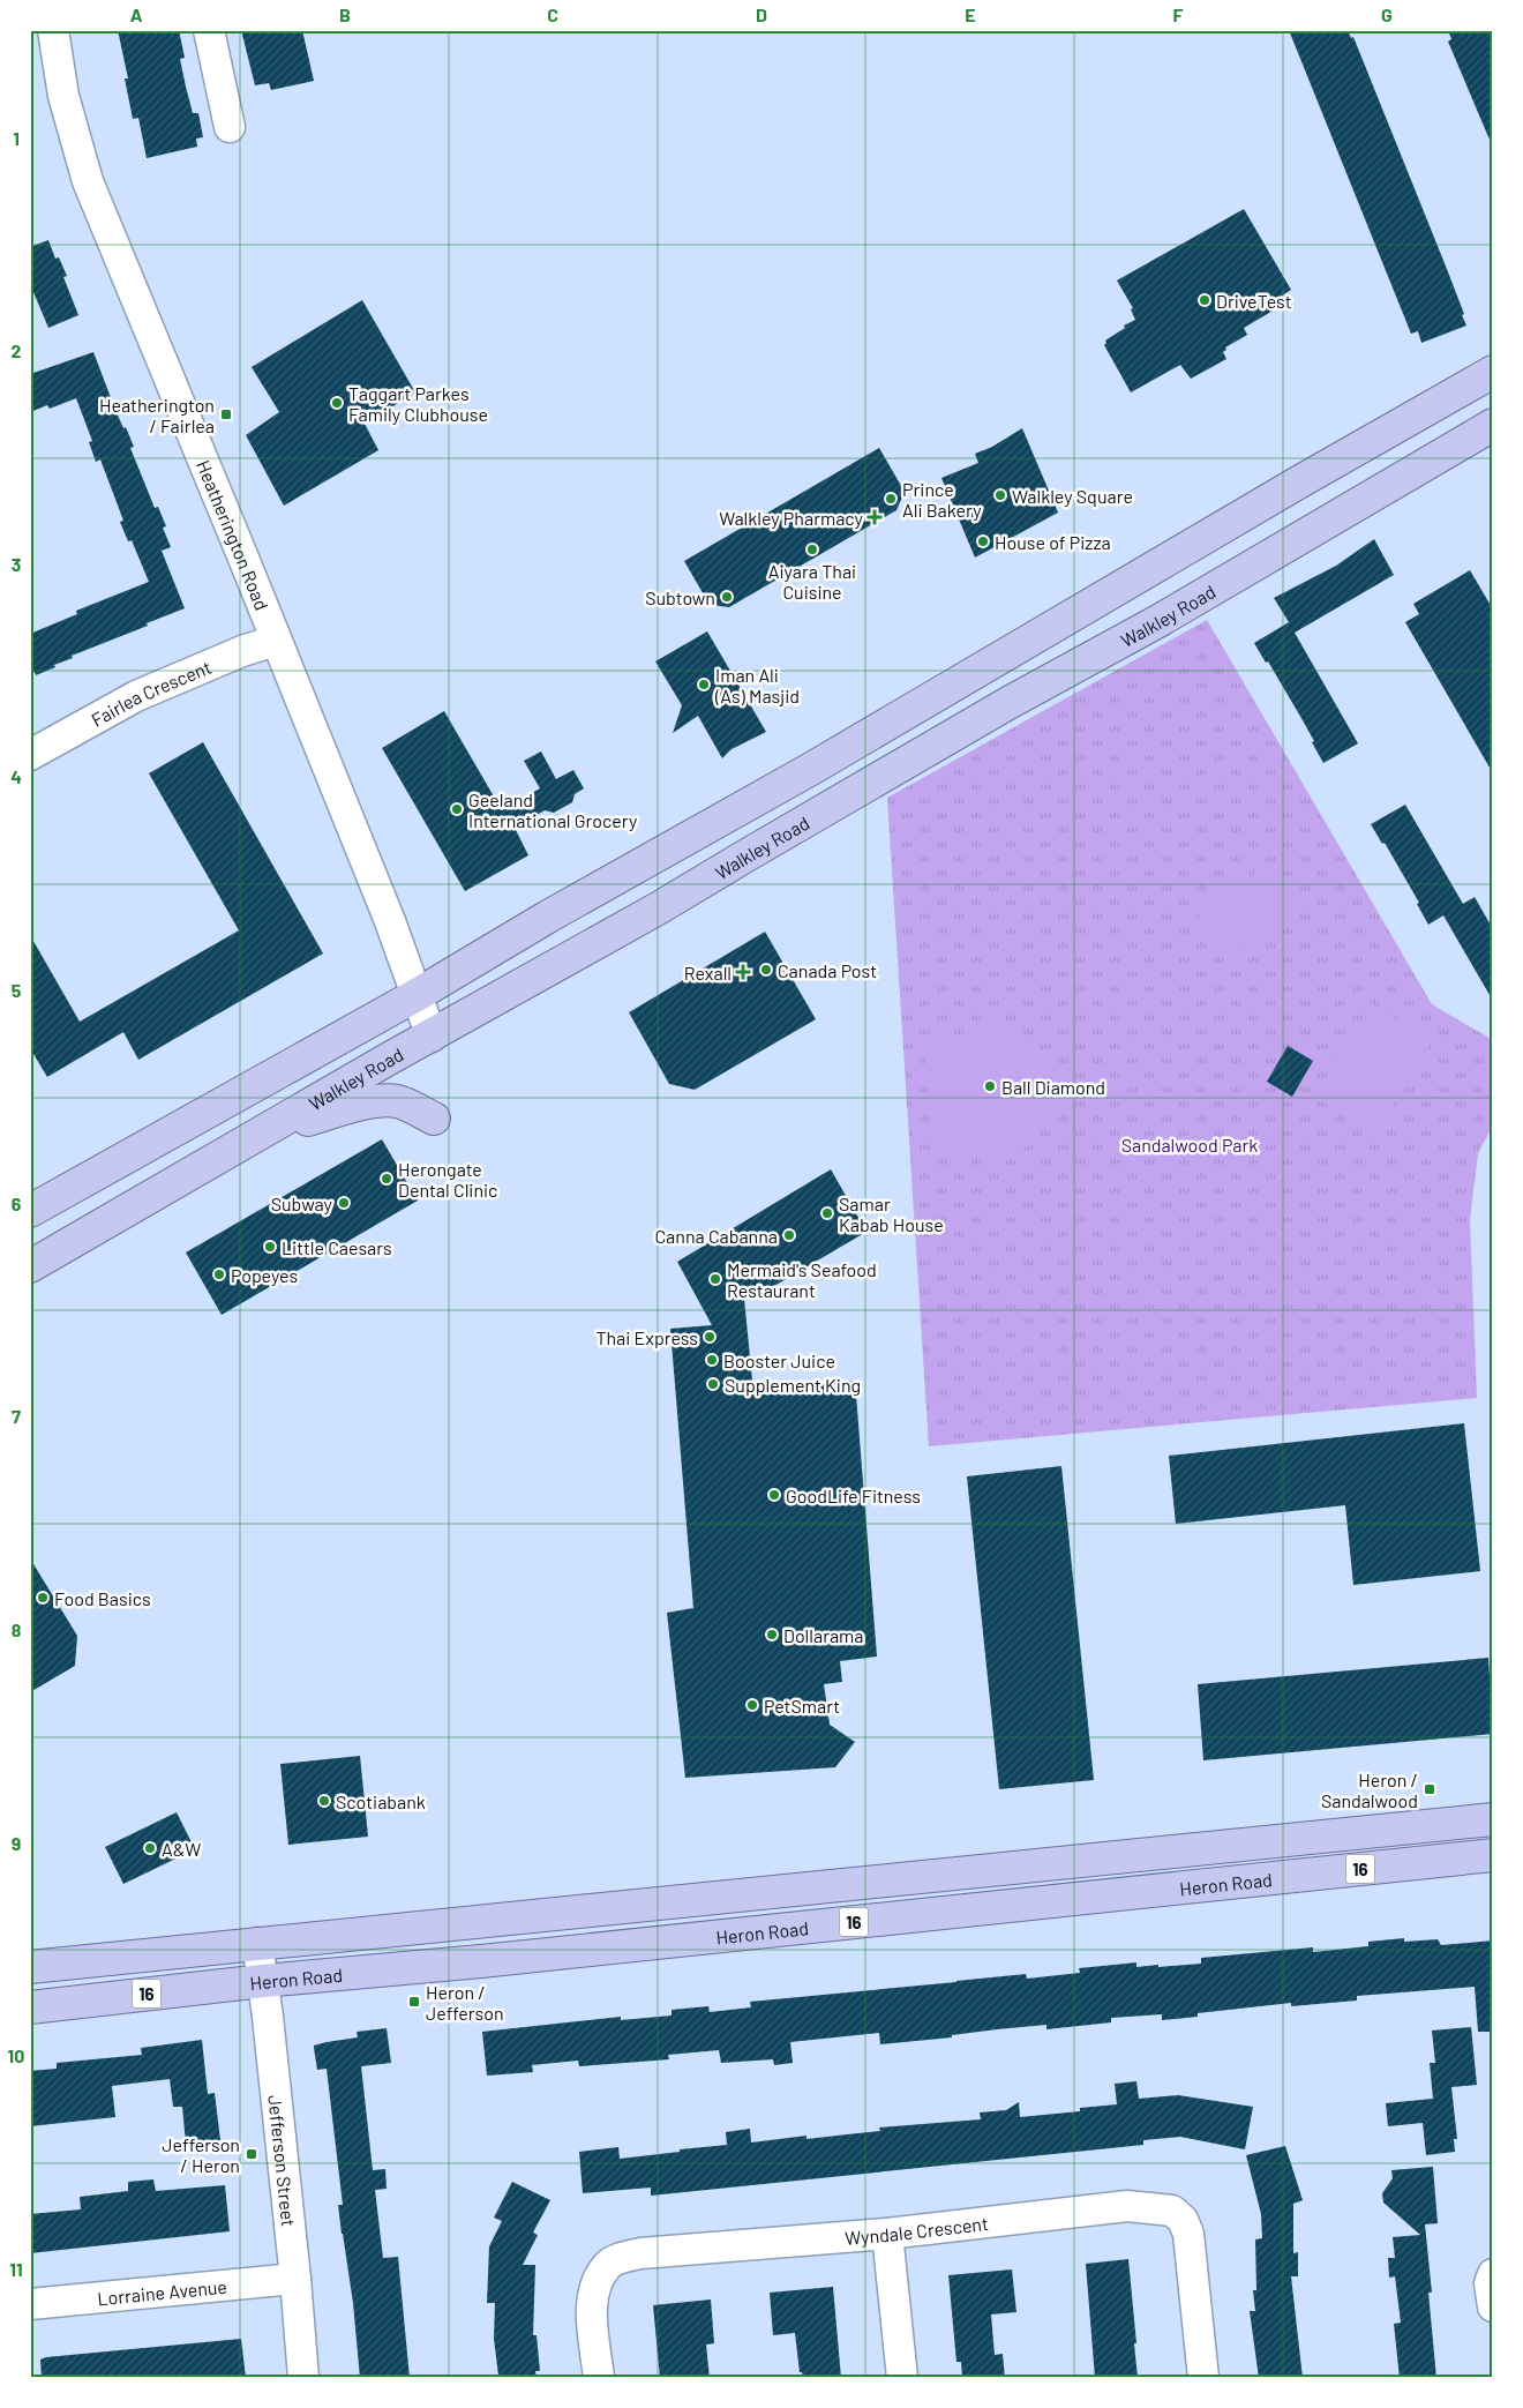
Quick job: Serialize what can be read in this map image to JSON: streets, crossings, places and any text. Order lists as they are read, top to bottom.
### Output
{
  "streets": {
    "main road": ["Walkley Road", "16", "Heron Road"],
    "street": [
      "Heatherington Road",
      "Fairlea Crescent",
      "Jefferson Street",
      "Wyndale Crescent",
      "Lorraine Avenue"
    ]
  },
  "crossings": [
    ["Heatherington Road", "Walkley Road"],
    ["Heatherington Road", "Fairlea Crescent"],
    ["Heron Road", "Jefferson Street"],
    ["Jefferson Street", "Lorraine Avenue"]
  ],
  "parks": ["Sandalwood Park"],
  "places": {
    "other": [
      "DriveTest",
      "Taggart Parkes Family Clubhouse",
      "Walkley Square",
      "Prince Ali Bakery",
      "House of Pizza",
      "Aiyara Thai Cuisine",
      "Subtown",
      "Iman Ali (As) Masjid",
      "Geeland International Grocery",
      "Canada Post",
      "Ball Diamond",
      "Herongate Dental Clinic",
      "Subway",
      "Samar Kabab House",
      "Canna Cabanna",
      "Little Caesars",
      "Popeyes",
      "Mermaid's Seafood Restaurant",
      "Thai Express",
      "Booster Juice",
      "Supplement King",
      "GoodLife Fitness",
      "Food Basics",
      "Dollarama",
      "PetSmart",
      "Scotiabank",
      "A&W"
    ],
    "transit": [
      "Heatherington / Fairlea",
      "Heron / Sandalwood",
      "Heron / Jefferson",
      "Jefferson / Heron"
    ],
    "health": ["Walkley Pharmacy", "Rexall"]
  },
  "grid": {
    "columns": [
      "A",
      "B",
      "C",
      "D",
      "E",
      "F",
      "G"
    ],
    "rows": [
      "1",
      "2",
      "3",
      "4",
      "5",
      "6",
      "7",
      "8",
      "9",
      "10",
      "11"
    ]
  }
}
